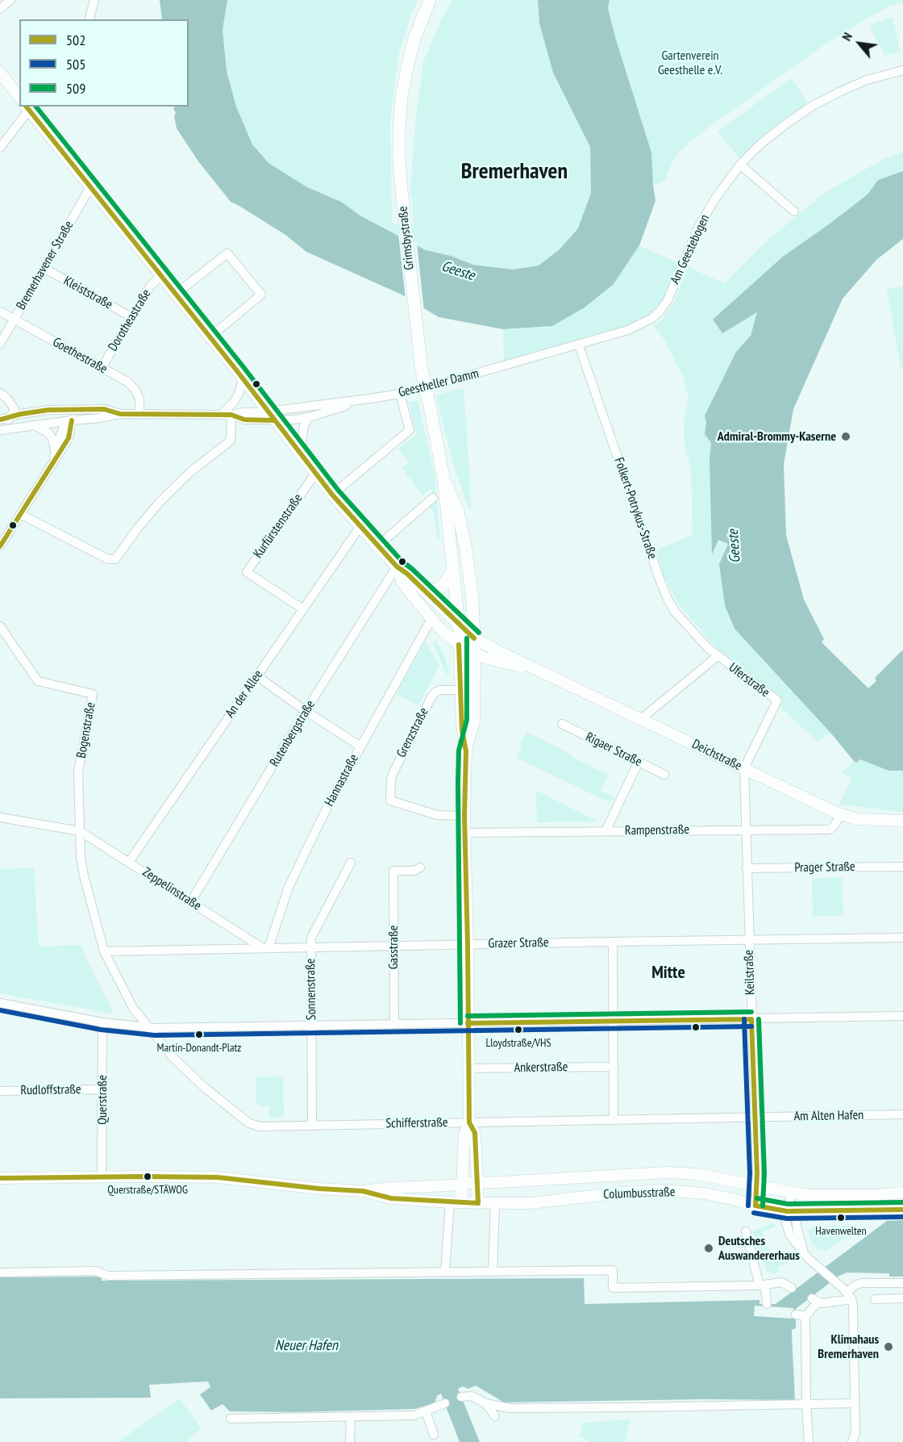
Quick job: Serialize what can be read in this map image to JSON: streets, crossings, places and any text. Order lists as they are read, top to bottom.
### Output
{
  "streets": {
    "highway": ["Grimsbystraße"],
    "main road": ["Deichstraße", "Columbusstraße"],
    "street": [
      "Am Geestebogen",
      "Bremerhavener Straße",
      "Kleiststraße",
      "Dorotheastraße",
      "Goethestraße",
      "Geestheller Damm",
      "Folkert-Potrykus-Straße",
      "Kurfürstenstraße",
      "Uferstraße",
      "An der Allee",
      "Bogenstraße",
      "Grenzstraße",
      "Rutenbergstraße",
      "Rigaer Straße",
      "Hannastraße",
      "Rampenstraße",
      "Prager Straße",
      "Zeppelinstraße",
      "Grazer Straße",
      "Gasstraße",
      "Keilstraße",
      "Sonnenstraße",
      "Ankerstraße",
      "Rudloffstraße",
      "Querstraße",
      "Am Alten Hafen",
      "Schifferstraße"
    ]
  },
  "crossings": [
    ["Grimsbystraße", "Grenzstraße"],
    ["Grimsbystraße", "Deichstraße"],
    ["Am Geestebogen", "Geestheller Damm"],
    ["Am Geestebogen", "Folkert-Potrykus-Straße"],
    ["Bremerhavener Straße", "Kleiststraße"],
    ["Bremerhavener Straße", "Goethestraße"],
    ["Kleiststraße", "Dorotheastraße"],
    ["Dorotheastraße", "Goethestraße"],
    ["Folkert-Potrykus-Straße", "Uferstraße"],
    ["Kurfürstenstraße", "An der Allee"],
    ["Uferstraße", "Deichstraße"],
    ["Uferstraße", "Keilstraße"],
    ["An der Allee", "Zeppelinstraße"],
    ["Bogenstraße", "Zeppelinstraße"],
    ["Bogenstraße", "Schifferstraße"],
    ["Rutenbergstraße", "Deichstraße"],
    ["Rutenbergstraße", "Zeppelinstraße"],
    ["Deichstraße", "Hannastraße"],
    ["Deichstraße", "Rampenstraße"],
    ["Deichstraße", "Keilstraße"],
    ["Hannastraße", "Zeppelinstraße"],
    ["Hannastraße", "Grazer Straße"],
    ["Rampenstraße", "Keilstraße"],
    ["Prager Straße", "Keilstraße"],
    ["Zeppelinstraße", "Grazer Straße"],
    ["Zeppelinstraße", "Schifferstraße"],
    ["Grazer Straße", "Gasstraße"],
    ["Grazer Straße", "Keilstraße"],
    ["Grazer Straße", "Sonnenstraße"],
    ["Grazer Straße", "Schifferstraße"],
    ["Keilstraße", "Am Alten Hafen"],
    ["Keilstraße", "Schifferstraße"],
    ["Keilstraße", "Columbusstraße"],
    ["Sonnenstraße", "Schifferstraße"],
    ["Rudloffstraße", "Querstraße"],
    ["Am Alten Hafen", "Schifferstraße"]
  ],
  "districts": ["Bremerhaven", "Mitte"],
  "water": ["Geeste", "Neuer Hafen"],
  "parks": ["Gartenverein Geesthelle e.V."],
  "places": [
    "Admiral-Brommy-Kaserne",
    "Lloydstraße/VHS",
    "Martin-Donandt-Platz",
    "Querstraße/STÄWOG",
    "Havenwelten",
    "Deutsches Auswandererhaus",
    "Klimahaus Bremerhaven"
  ],
  "lines": ["transit line 502", "transit line 509", "transit line 505"],
  "legend": ["502", "505", "509"],
  "north": "top left"
}
